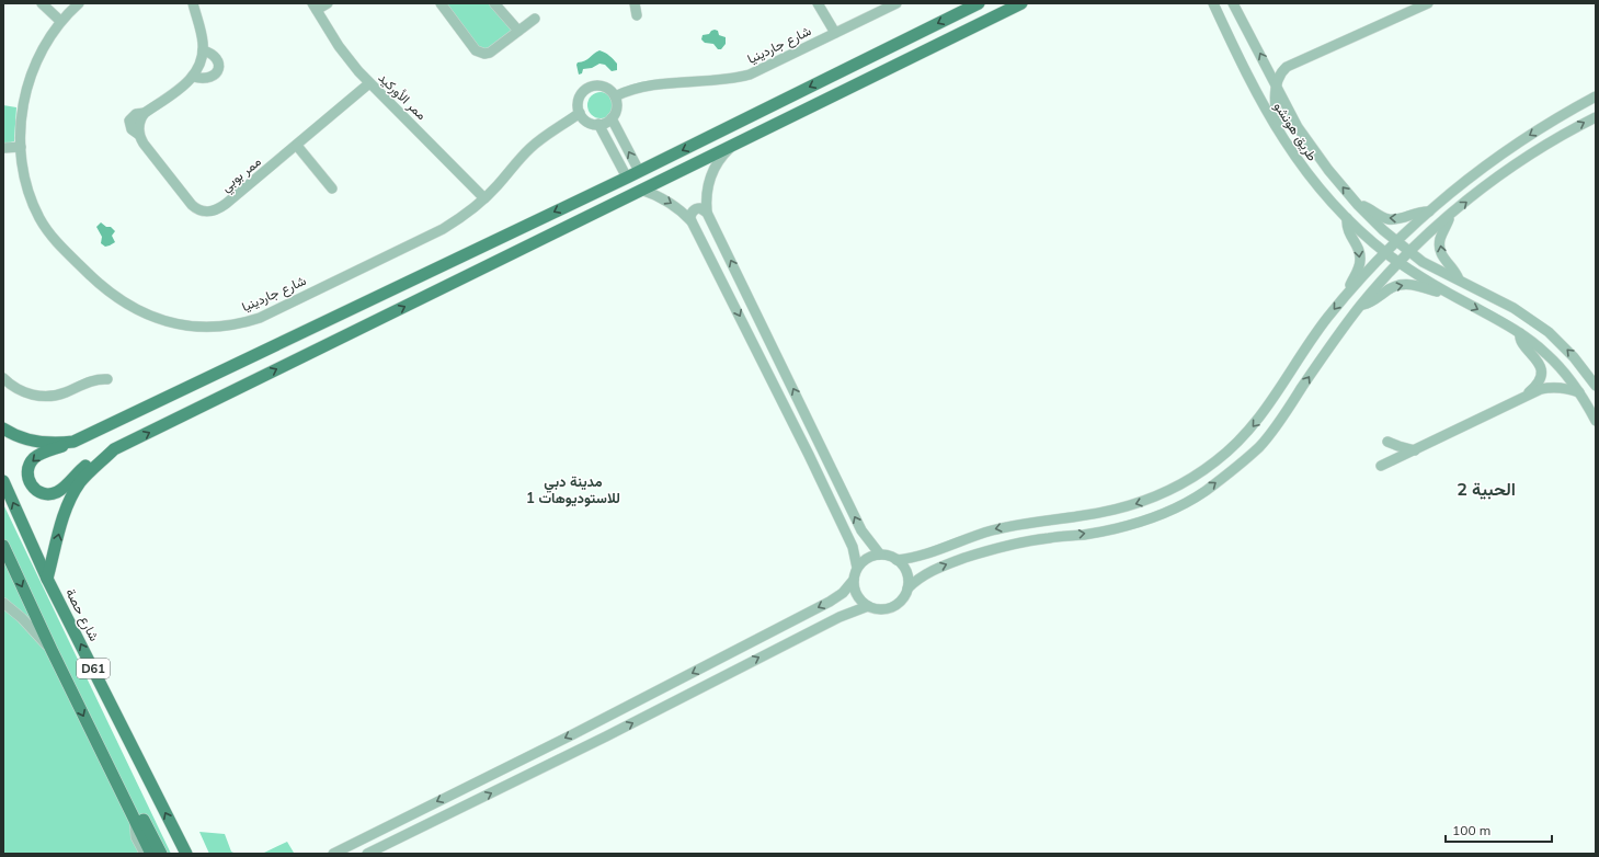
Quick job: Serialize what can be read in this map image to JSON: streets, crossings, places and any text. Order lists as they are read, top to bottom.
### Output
{
  "streets": {
    "main road": ["شارع حصة", "D61"],
    "street": [
      "شارع جاردينيا",
      "ممر الأوركيد",
      "طريق هونشو",
      "ممر بوبي"
    ]
  },
  "crossings": [
    ["شارع جاردينيا", "ممر الأوركيد"],
    ["ممر الأوركيد", "ممر بوبي"]
  ],
  "districts": ["مدينة دبي للاستوديوهات 1", "الحبية 2"],
  "scale_bar": "100 m"
}
